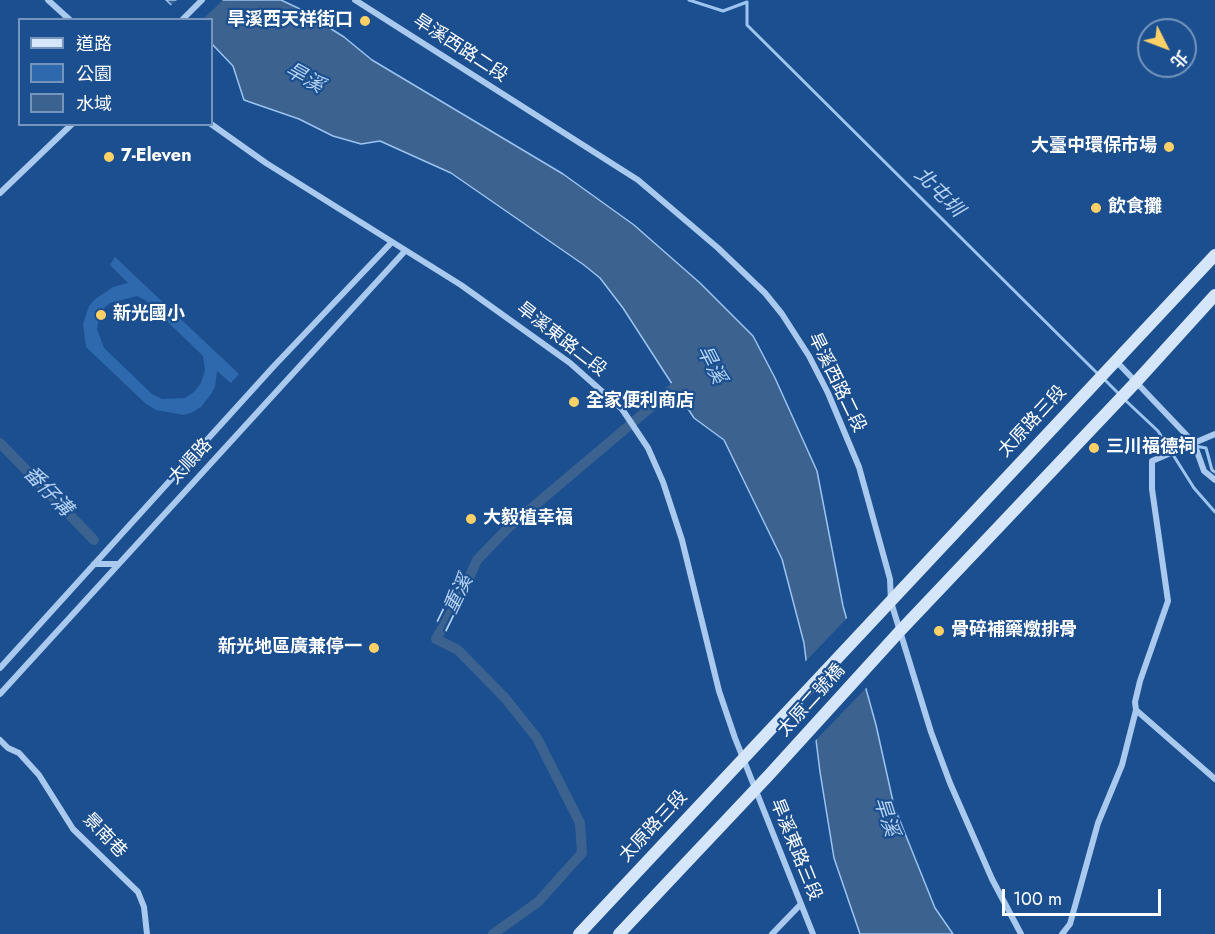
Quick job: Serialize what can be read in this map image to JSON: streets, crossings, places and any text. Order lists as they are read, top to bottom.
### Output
{
  "streets": {
    "main road": ["太原路三段", "太原二號橋"],
    "street": [
      "旱溪西路二段",
      "旱溪東路二段",
      "太順路",
      "景南巷",
      "旱溪東路三段"
    ]
  },
  "crossings": [
    ["旱溪西路二段", "太原路三段"],
    ["旱溪西路二段", "太原二號橋"],
    ["旱溪東路二段", "太原路三段"],
    ["旱溪東路二段", "太順路"],
    ["旱溪東路二段", "旱溪東路三段"],
    ["太原路三段", "太原二號橋"],
    ["太原二號橋", "旱溪東路三段"]
  ],
  "water": [
    "旱溪",
    "北屯圳",
    "番仔溝",
    "二重溪"
  ],
  "places": [
    "旱溪西天祥街口",
    "大臺中環保市場",
    "7-Eleven",
    "飲食攤",
    "新光國小",
    "全家便利商店",
    "三川福德祠",
    "大毅植幸福",
    "骨碎補藥燉排骨",
    "新光地區廣兼停一"
  ],
  "legend": ["道路", "公園", "水域"],
  "scale_bar": "100 m",
  "north": "bottom right"
}
